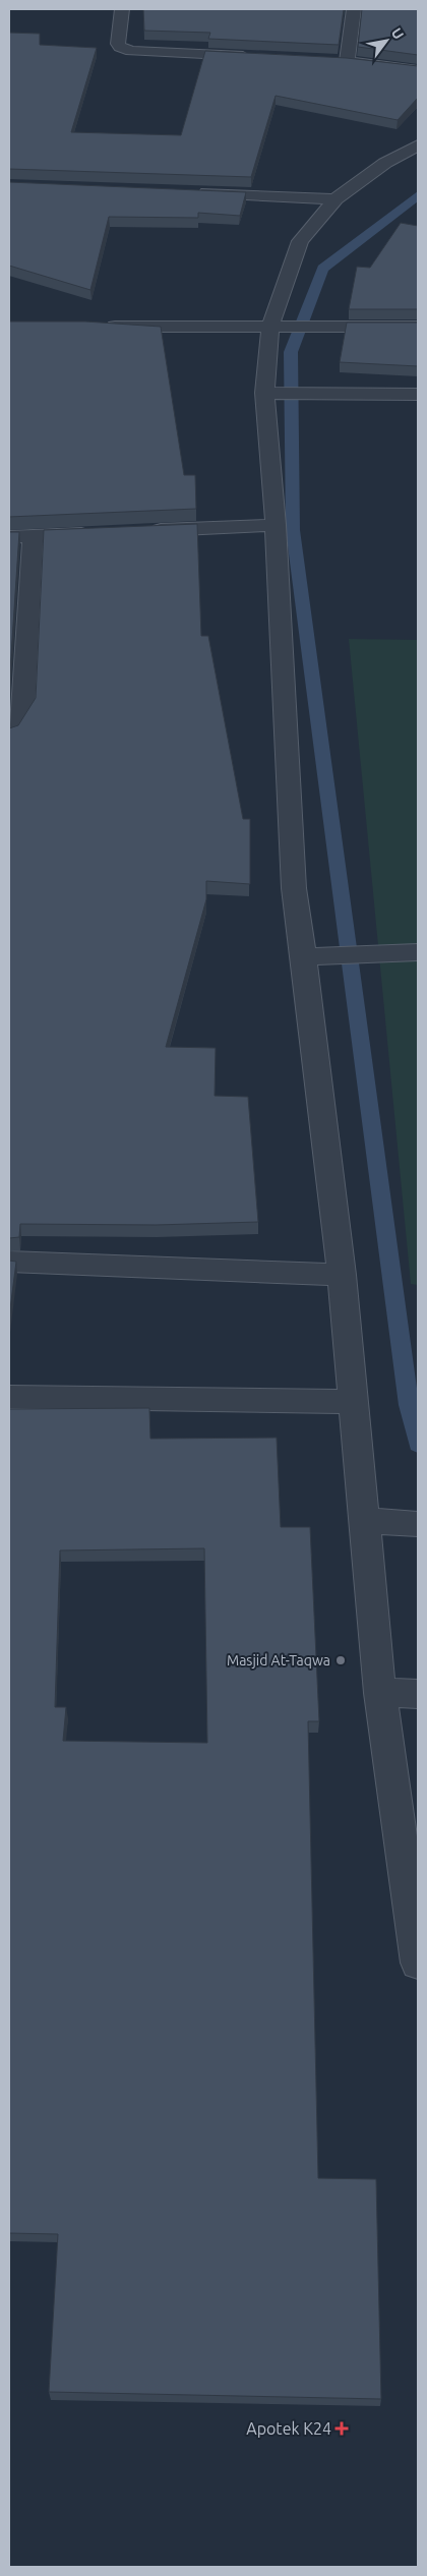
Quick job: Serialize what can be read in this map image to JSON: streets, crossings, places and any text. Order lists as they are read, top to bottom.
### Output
{
  "places": {
    "other": ["Masjid At-Taqwa"],
    "health": ["Apotek K24"]
  },
  "north": "top right"
}
